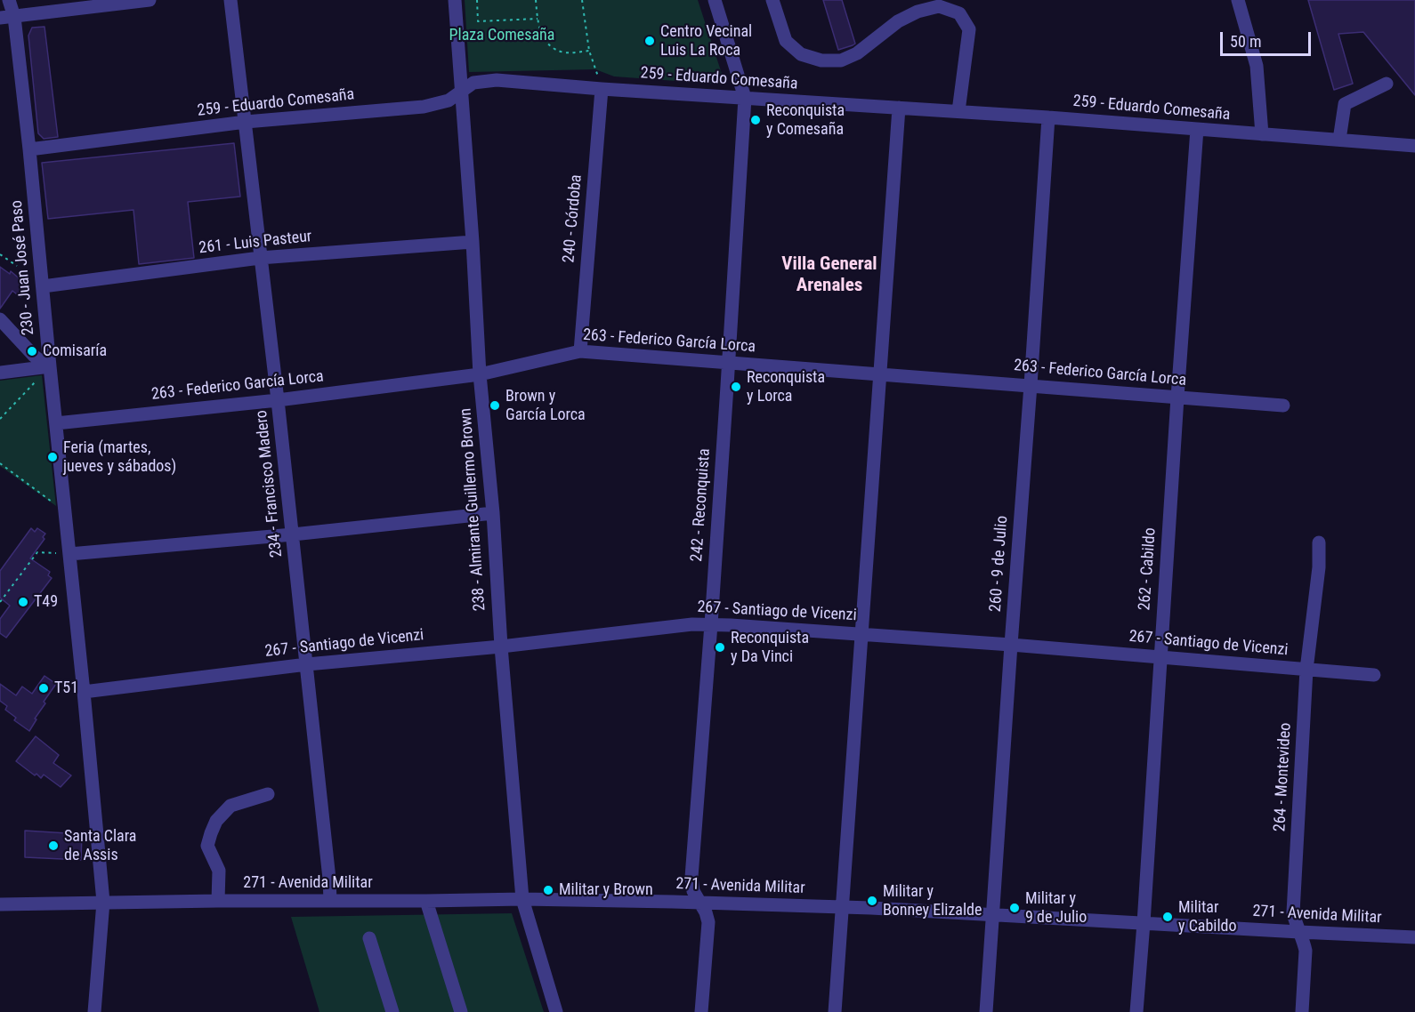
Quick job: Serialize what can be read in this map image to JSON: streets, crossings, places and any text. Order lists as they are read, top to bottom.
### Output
{
  "streets": {
    "street": [
      "259 - Eduardo Comesaña",
      "240 - Córdoba",
      "261 - Luis Pasteur",
      "230 - Juan José Paso",
      "263 - Federico García Lorca",
      "234 - Francisco Madero",
      "242 - Reconquista",
      "238 - Almirante Guillermo Brown",
      "260 - 9 de Julio",
      "262 - Cabildo",
      "267 - Santiago de Vicenzi",
      "264 - Montevideo",
      "271 - Avenida Militar"
    ]
  },
  "crossings": [
    ["259 - Eduardo Comesaña", "240 - Córdoba"],
    ["259 - Eduardo Comesaña", "230 - Juan José Paso"],
    ["259 - Eduardo Comesaña", "234 - Francisco Madero"],
    ["259 - Eduardo Comesaña", "242 - Reconquista"],
    ["259 - Eduardo Comesaña", "238 - Almirante Guillermo Brown"],
    ["259 - Eduardo Comesaña", "260 - 9 de Julio"],
    ["259 - Eduardo Comesaña", "262 - Cabildo"],
    ["240 - Córdoba", "263 - Federico García Lorca"],
    ["261 - Luis Pasteur", "230 - Juan José Paso"],
    ["261 - Luis Pasteur", "234 - Francisco Madero"],
    ["261 - Luis Pasteur", "238 - Almirante Guillermo Brown"],
    ["230 - Juan José Paso", "263 - Federico García Lorca"],
    ["230 - Juan José Paso", "267 - Santiago de Vicenzi"],
    ["230 - Juan José Paso", "271 - Avenida Militar"],
    ["263 - Federico García Lorca", "234 - Francisco Madero"],
    ["263 - Federico García Lorca", "242 - Reconquista"],
    ["263 - Federico García Lorca", "238 - Almirante Guillermo Brown"],
    ["263 - Federico García Lorca", "260 - 9 de Julio"],
    ["263 - Federico García Lorca", "262 - Cabildo"],
    ["234 - Francisco Madero", "267 - Santiago de Vicenzi"],
    ["234 - Francisco Madero", "271 - Avenida Militar"],
    ["242 - Reconquista", "267 - Santiago de Vicenzi"],
    ["242 - Reconquista", "271 - Avenida Militar"],
    ["238 - Almirante Guillermo Brown", "267 - Santiago de Vicenzi"],
    ["238 - Almirante Guillermo Brown", "271 - Avenida Militar"],
    ["260 - 9 de Julio", "267 - Santiago de Vicenzi"],
    ["260 - 9 de Julio", "271 - Avenida Militar"],
    ["262 - Cabildo", "267 - Santiago de Vicenzi"],
    ["262 - Cabildo", "271 - Avenida Militar"],
    ["267 - Santiago de Vicenzi", "264 - Montevideo"],
    ["264 - Montevideo", "271 - Avenida Militar"]
  ],
  "districts": ["Villa General Arenales"],
  "parks": ["Plaza Comesaña"],
  "places": [
    "Centro Vecinal Luis La Roca",
    "Reconquista y Comesaña",
    "Comisaría",
    "Reconquista y Lorca",
    "Brown y García Lorca",
    "Feria (martes, jueves y sábados)",
    "T49",
    "Reconquista y Da Vinci",
    "T51",
    "Santa Clara de Assis",
    "Militar y Brown",
    "Militar y Bonney Elizalde",
    "Militar y 9 de Julio",
    "Militar y Cabildo"
  ],
  "scale_bar": "50 m"
}
